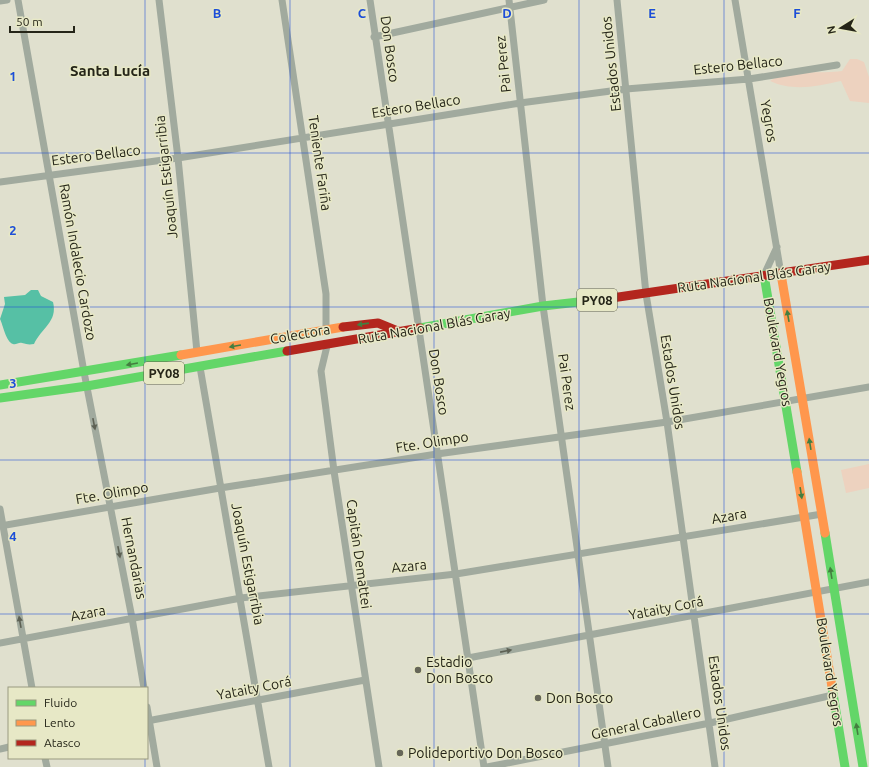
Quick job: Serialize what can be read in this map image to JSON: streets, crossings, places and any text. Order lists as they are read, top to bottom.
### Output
{
  "streets": {
    "main road": [
      "Ruta Nacional Blás Garay",
      "PY08",
      "Colectora",
      "Boulevard Yegros"
    ],
    "street": [
      "Don Bosco",
      "Pai Perez",
      "Estados Unidos",
      "Estero Bellaco",
      "Yegros",
      "Teniente Fariña",
      "Joaquín Estigarribia",
      "Ramón Indalecio Cardozo",
      "Fte. Olimpo",
      "Azara",
      "Capitán Demattei",
      "Hernandarias",
      "Yataity Corá",
      "General Caballero"
    ]
  },
  "crossings": [
    ["Don Bosco", "Estero Bellaco"],
    ["Don Bosco", "Ruta Nacional Blás Garay"],
    ["Don Bosco", "Fte. Olimpo"],
    ["Don Bosco", "Azara"],
    ["Don Bosco", "Yataity Corá"],
    ["Pai Perez", "Estero Bellaco"],
    ["Pai Perez", "Ruta Nacional Blás Garay"],
    ["Pai Perez", "Fte. Olimpo"],
    ["Pai Perez", "Azara"],
    ["Pai Perez", "Yataity Corá"],
    ["Pai Perez", "General Caballero"],
    ["Estados Unidos", "Estero Bellaco"],
    ["Estados Unidos", "Ruta Nacional Blás Garay"],
    ["Estados Unidos", "Fte. Olimpo"],
    ["Estados Unidos", "Azara"],
    ["Estados Unidos", "Yataity Corá"],
    ["Estados Unidos", "General Caballero"],
    ["Estero Bellaco", "Yegros"],
    ["Estero Bellaco", "Teniente Fariña"],
    ["Estero Bellaco", "Joaquín Estigarribia"],
    ["Estero Bellaco", "Ramón Indalecio Cardozo"],
    ["Yegros", "Boulevard Yegros"],
    ["Teniente Fariña", "Colectora"],
    ["Joaquín Estigarribia", "Ruta Nacional Blás Garay"],
    ["Joaquín Estigarribia", "Colectora"],
    ["Joaquín Estigarribia", "Fte. Olimpo"],
    ["Joaquín Estigarribia", "Azara"],
    ["Joaquín Estigarribia", "Yataity Corá"],
    ["Ramón Indalecio Cardozo", "Ruta Nacional Blás Garay"],
    ["Ramón Indalecio Cardozo", "Colectora"],
    ["Ramón Indalecio Cardozo", "Hernandarias"],
    ["Ruta Nacional Blás Garay", "Colectora"],
    ["Ruta Nacional Blás Garay", "Boulevard Yegros"],
    ["Ruta Nacional Blás Garay", "Capitán Demattei"],
    ["Ruta Nacional Blás Garay", "Hernandarias"],
    ["Boulevard Yegros", "Fte. Olimpo"],
    ["Boulevard Yegros", "Azara"],
    ["Boulevard Yegros", "Yataity Corá"],
    ["Boulevard Yegros", "General Caballero"],
    ["Fte. Olimpo", "Capitán Demattei"],
    ["Fte. Olimpo", "Hernandarias"],
    ["Azara", "Capitán Demattei"],
    ["Azara", "Hernandarias"],
    ["Capitán Demattei", "Yataity Corá"]
  ],
  "one_way": ["Colectora", "Hernandarias"],
  "districts": ["Santa Lucía"],
  "places": ["Estadio Don Bosco", "Don Bosco", "Polideportivo Don Bosco"],
  "legend": ["Fluido", "Lento", "Atasco"],
  "scale_bar": "50 m",
  "north": "left",
  "grid": {
    "columns": [
      "B",
      "C",
      "D",
      "E",
      "F"
    ],
    "rows": [
      "1",
      "2",
      "3",
      "4"
    ]
  }
}
